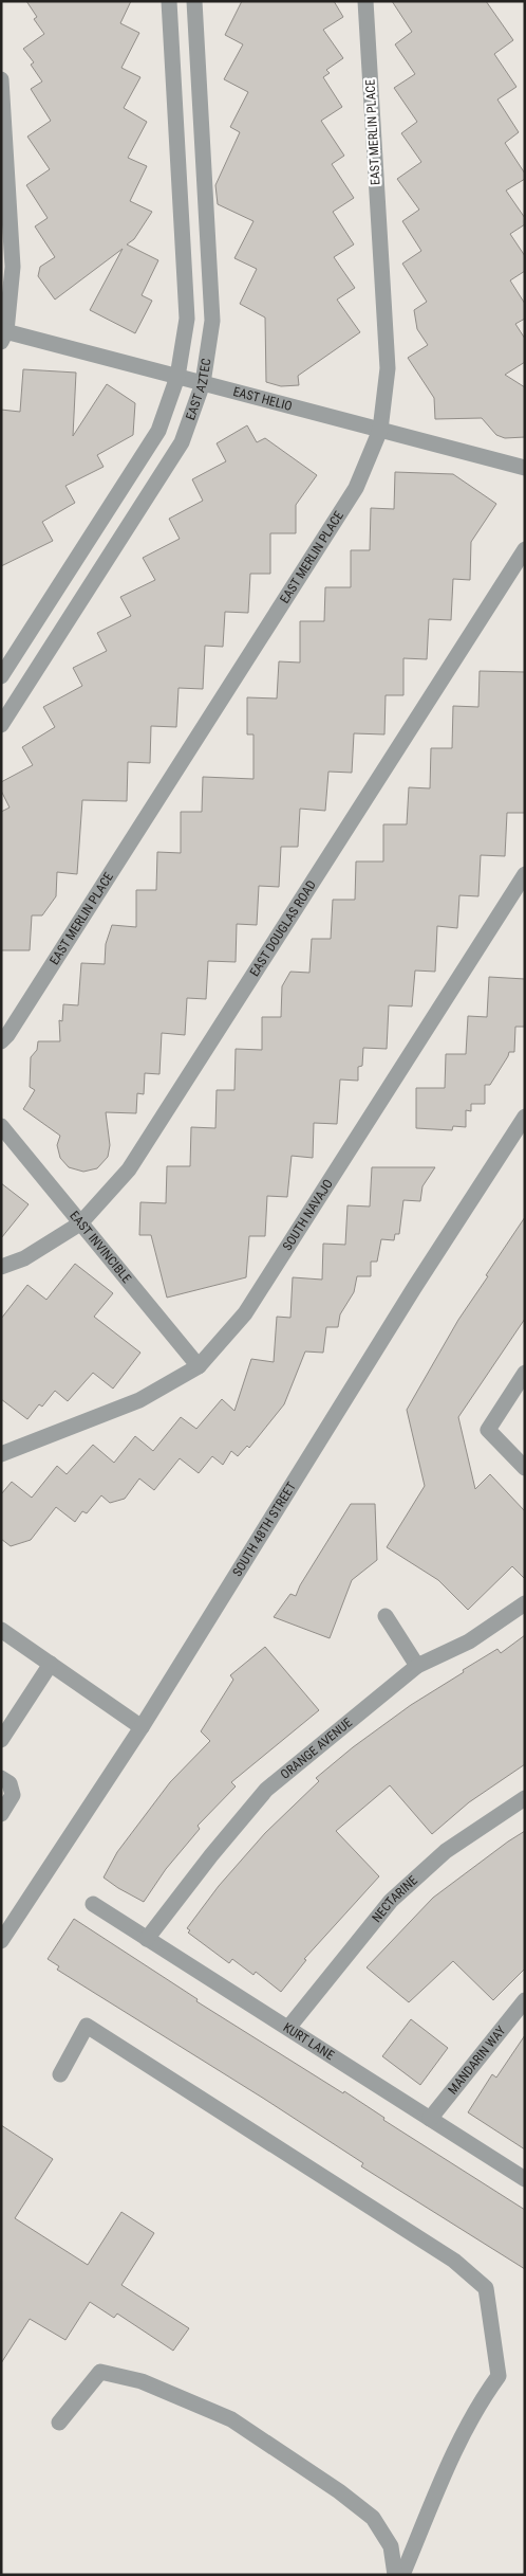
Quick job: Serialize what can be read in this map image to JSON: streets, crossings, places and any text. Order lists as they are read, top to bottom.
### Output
{
  "streets": {
    "street": [
      "EAST MERLIN PLACE",
      "EAST AZTEC",
      "EAST HELIO",
      "EAST DOUGLAS ROAD",
      "SOUTH NAVAJO",
      "EAST INVINCIBLE",
      "SOUTH 48TH STREET",
      "ORANGE AVENUE",
      "NECTARINE",
      "KURT LANE",
      "MANDARIN WAY"
    ]
  },
  "crossings": [
    ["EAST MERLIN PLACE", "EAST HELIO"],
    ["EAST AZTEC", "EAST HELIO"],
    ["EAST DOUGLAS ROAD", "EAST INVINCIBLE"],
    ["SOUTH NAVAJO", "EAST INVINCIBLE"],
    ["ORANGE AVENUE", "KURT LANE"],
    ["NECTARINE", "KURT LANE"],
    ["KURT LANE", "MANDARIN WAY"]
  ]
}
